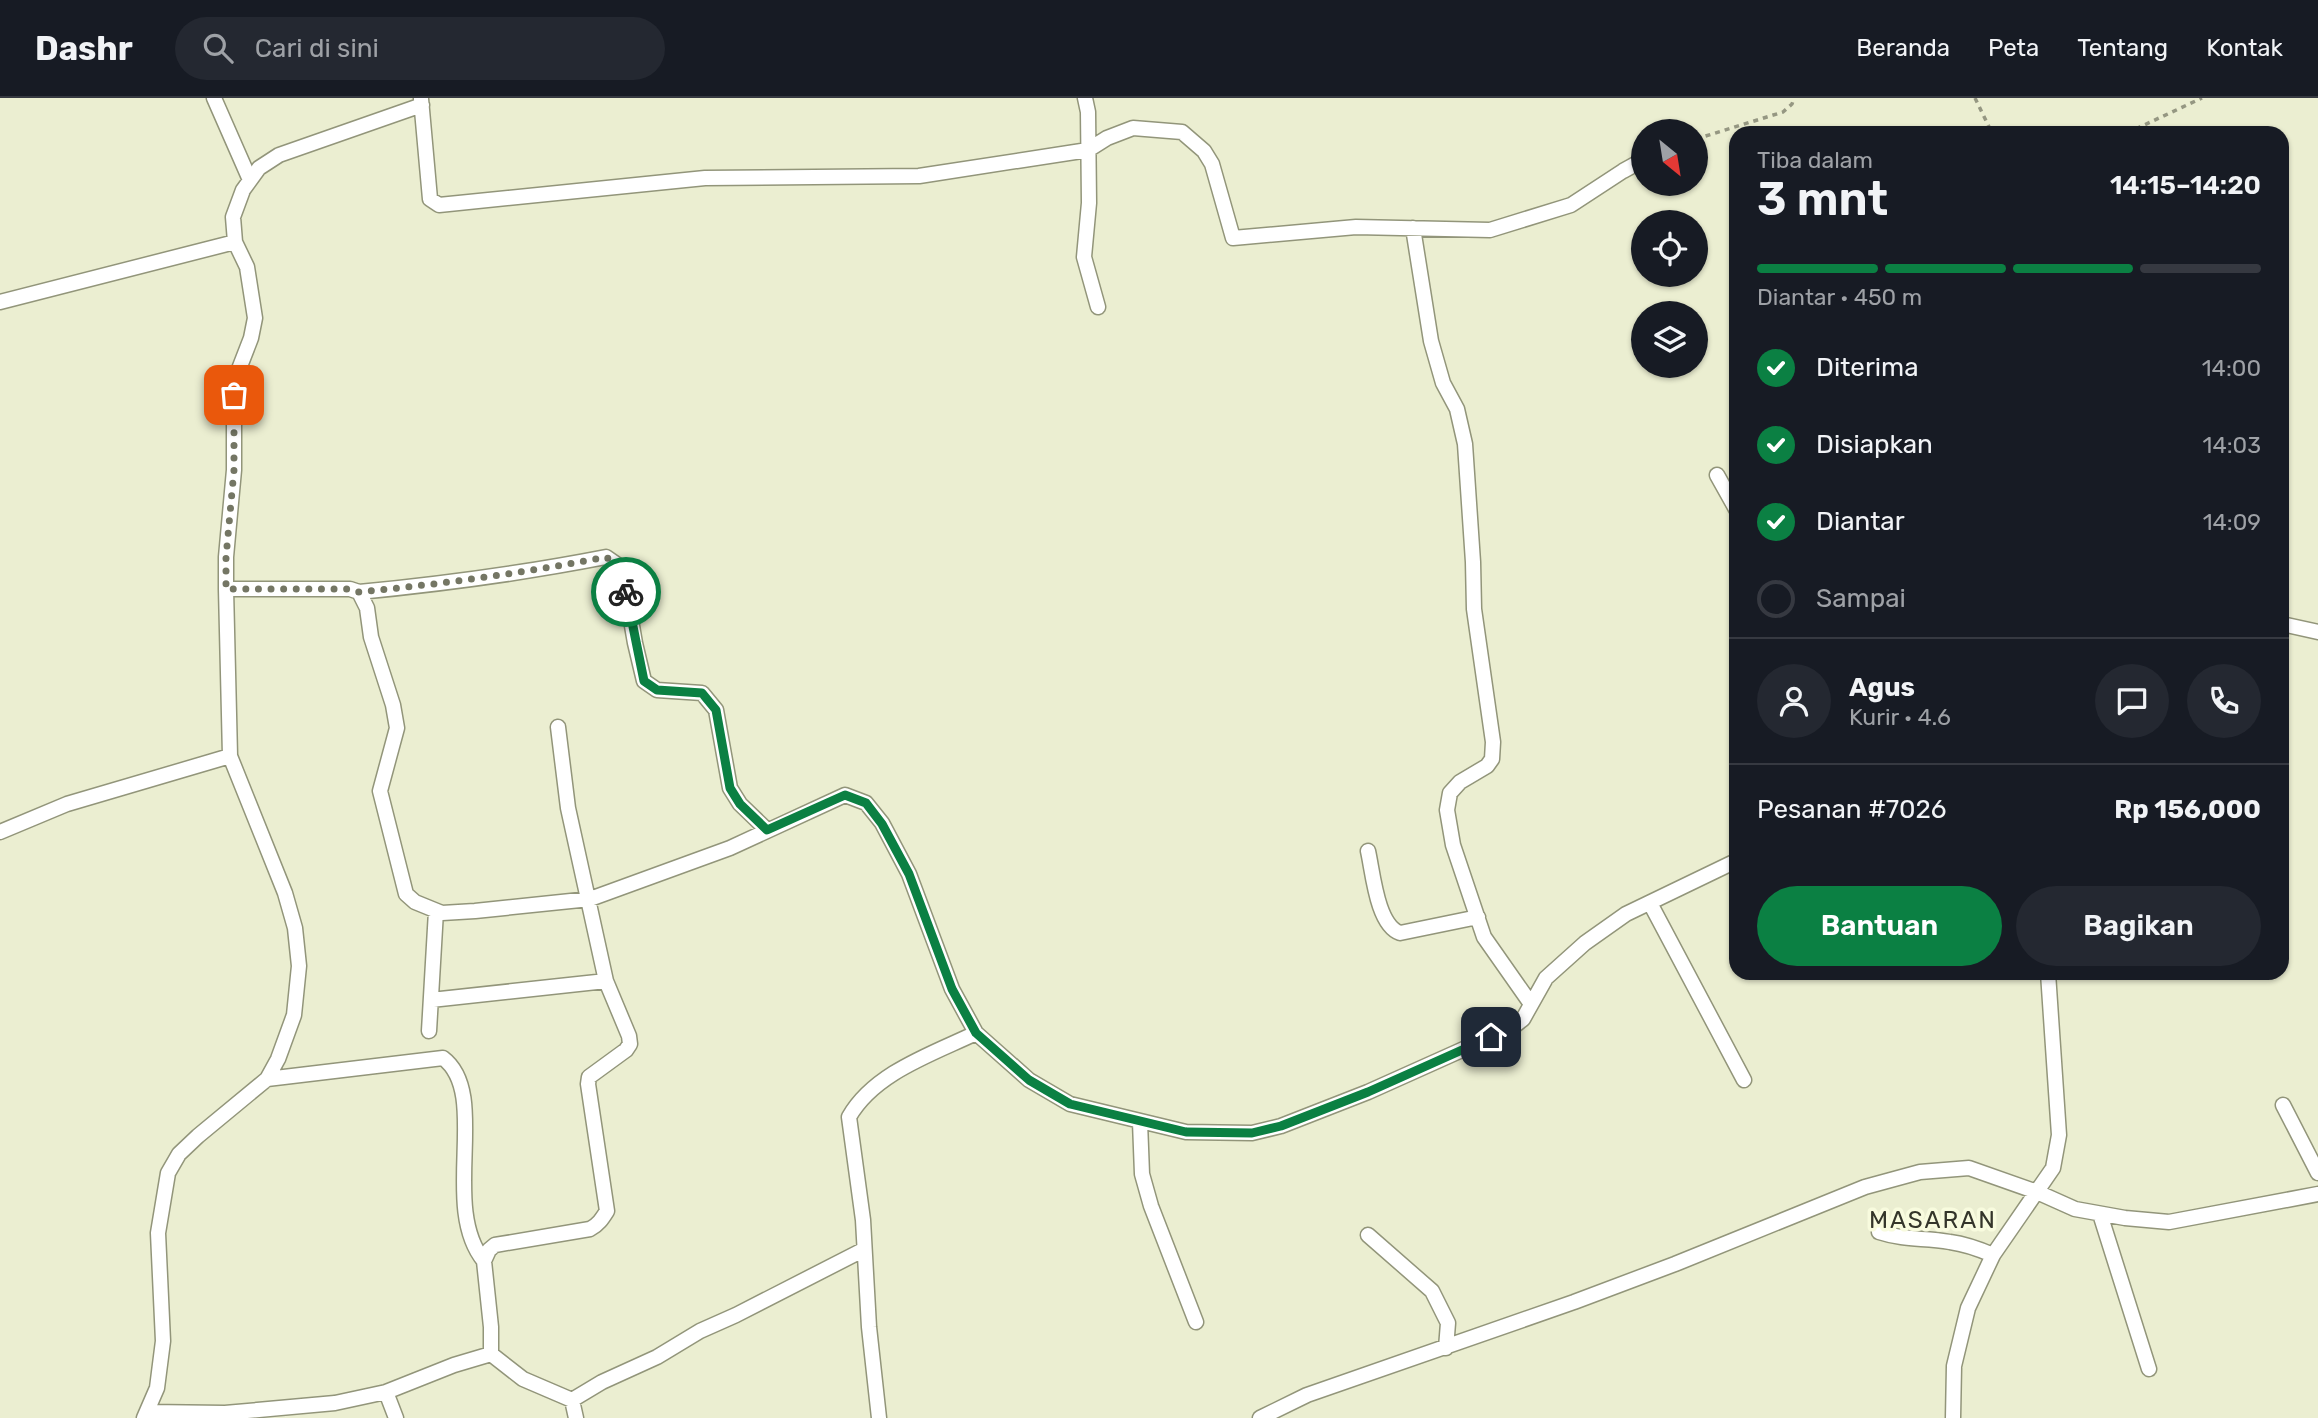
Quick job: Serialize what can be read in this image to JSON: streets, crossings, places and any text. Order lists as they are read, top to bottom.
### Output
{
  "districts": ["MASARAN"],
  "north": "bottom right",
  "page": {
    "header": "Dashr",
    "search": "Cari di sini",
    "nav": [
      "Beranda",
      "Peta",
      "Tentang",
      "Kontak"
    ],
    "heading": ["3 mnt", "Tiba dalam", "14:15–14:20"],
    "panel": [
      "Agus",
      "Kurir · 4.6",
      "Pesanan #7026",
      "Rp 156,000"
    ],
    "bar": "Diantar · 450 m",
    "list": [
      ["Diterima", "14:00"],
      ["Disiapkan", "14:03"],
      ["Diantar", "14:09"],
      "Sampai"
    ],
    "buttons": ["Bantuan", "Bagikan"]
  }
}
